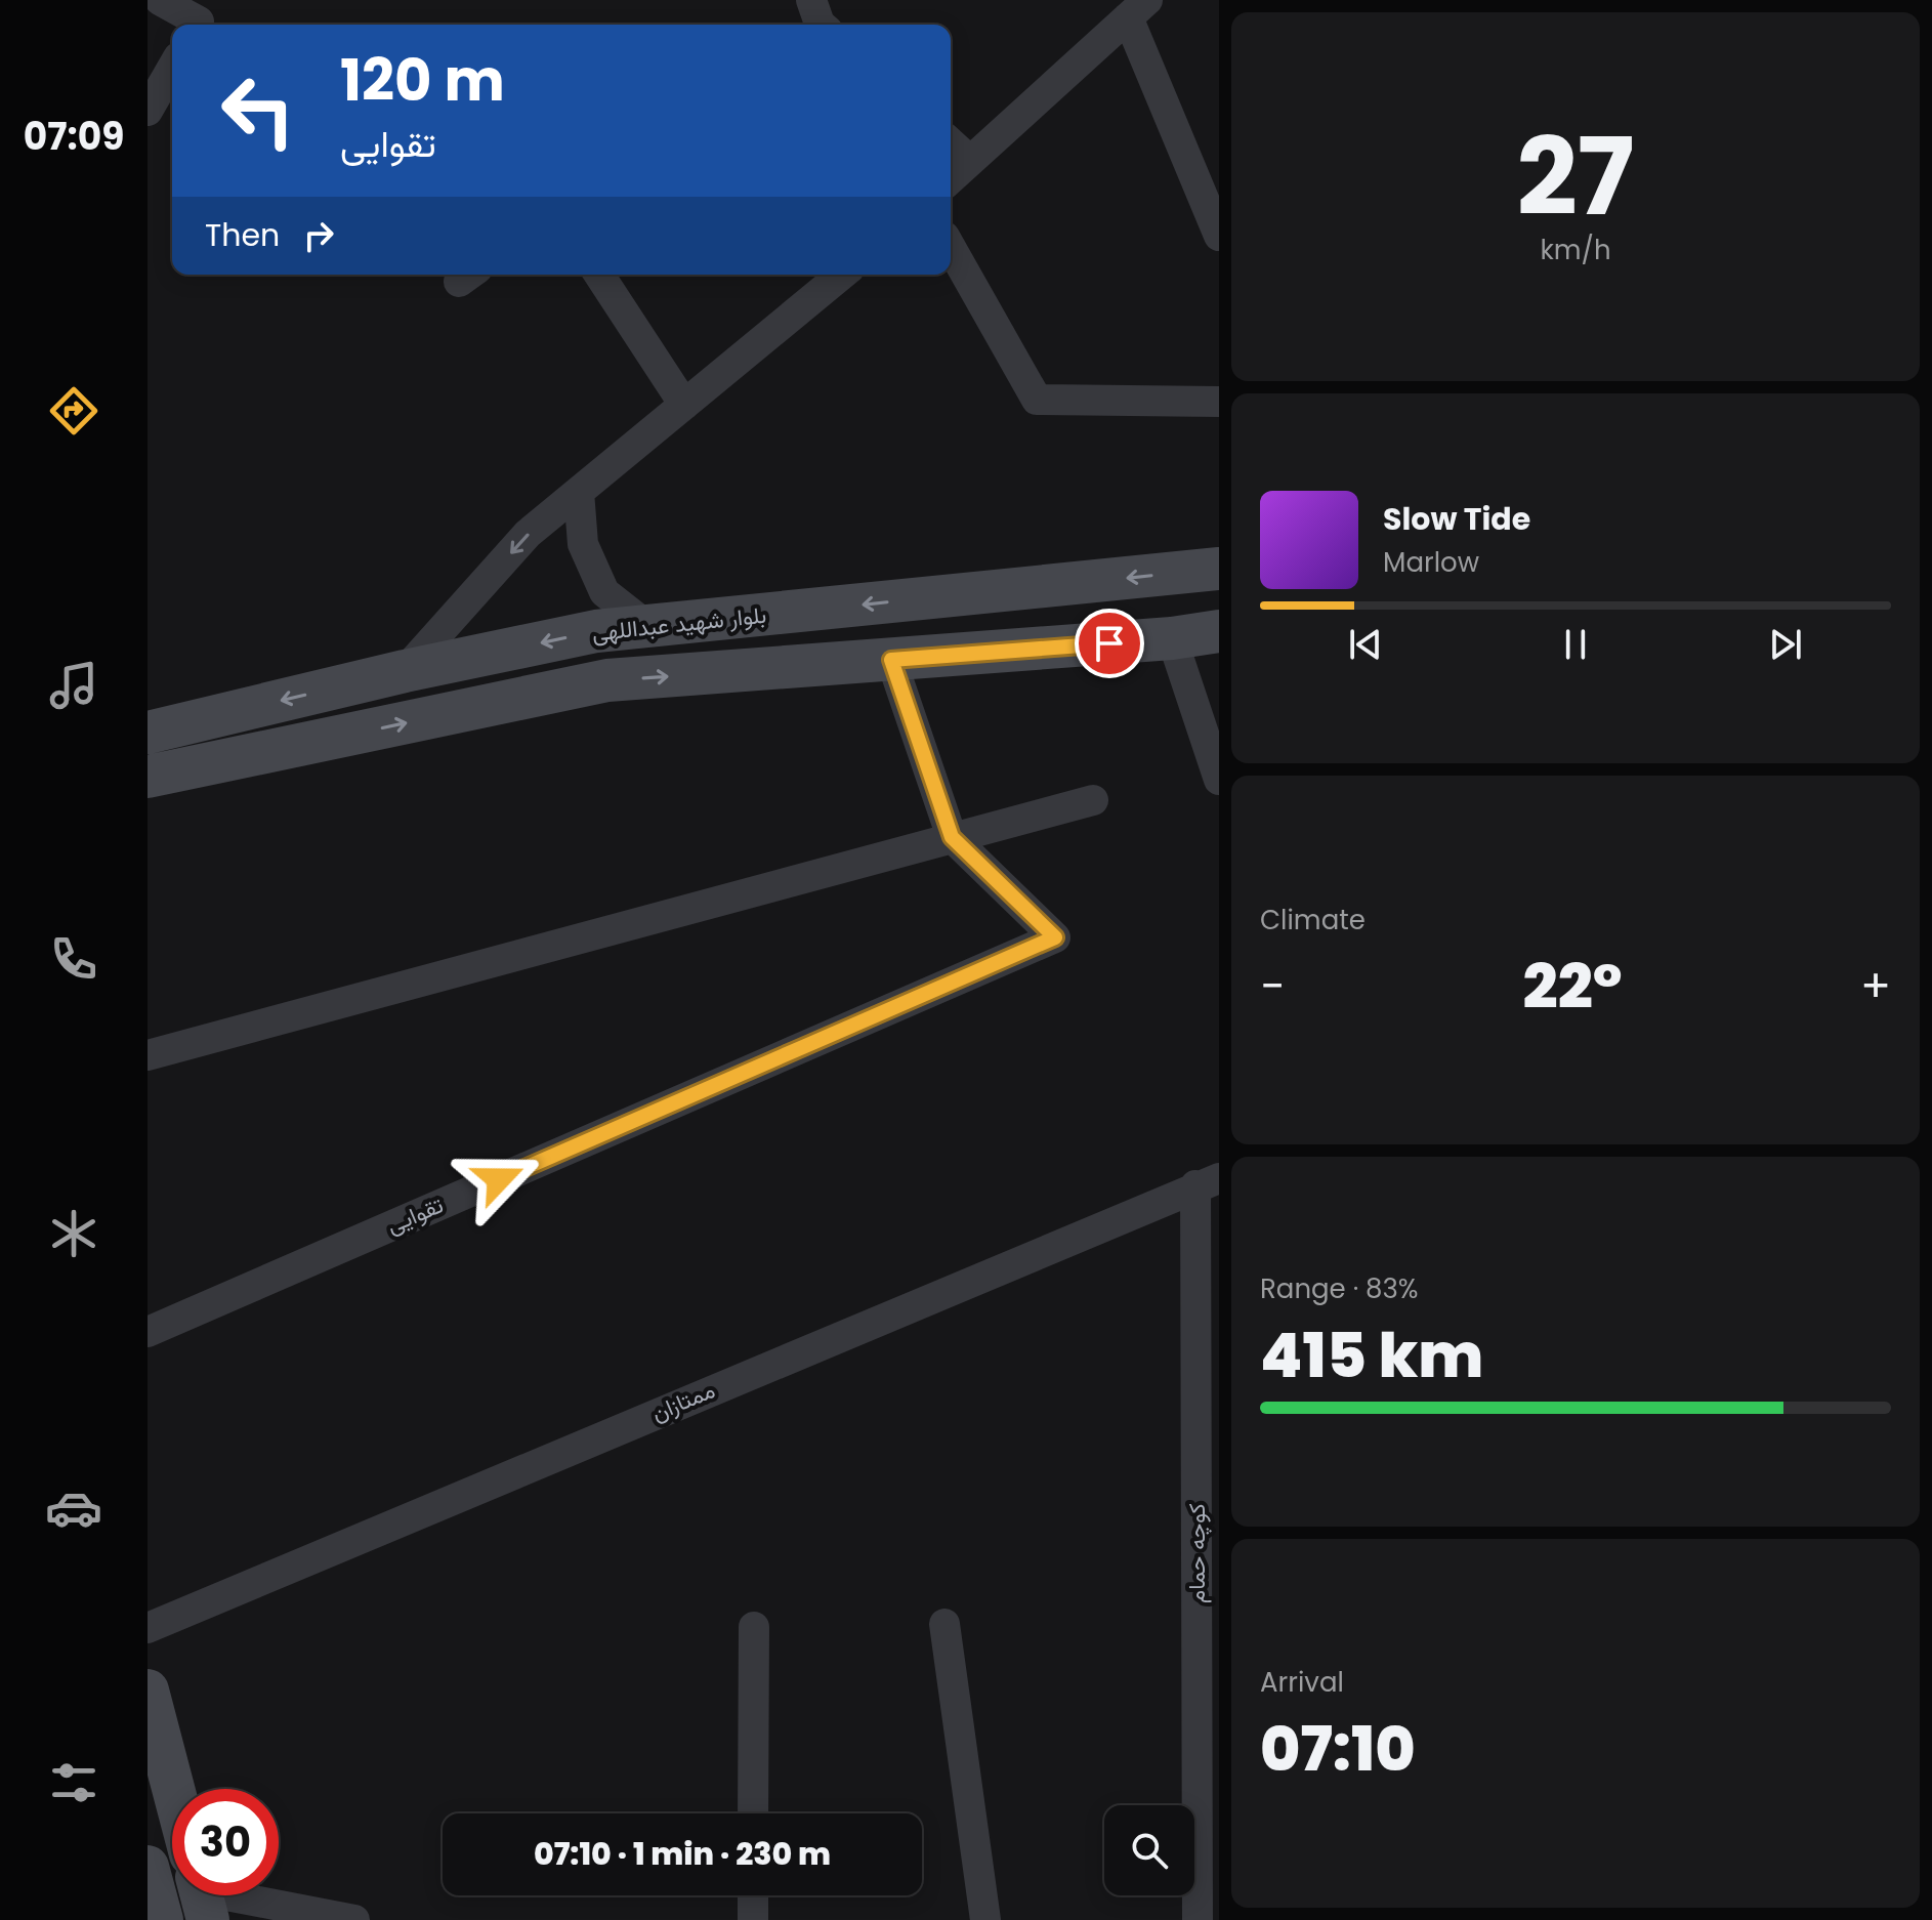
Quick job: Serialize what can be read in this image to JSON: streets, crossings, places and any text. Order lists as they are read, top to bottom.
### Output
{
  "streets": {
    "main road": ["بلوار شهید عبداللهی"],
    "street": ["تقوایی", "ممتازان", "کوچه حمام"]
  },
  "crossings": [
    ["ممتازان", "کوچه حمام"]
  ],
  "page": {
    "tabs": "07:09",
    "tile": [
      ["27", "km/h"],
      "Climate",
      ["Range · 83%", "415 km"],
      ["Arrival", "07:10"]
    ],
    "turn": ["120 m", "تقوایی"],
    "then": "Then",
    "song": ["Slow Tide", "Marlow"],
    "heat": ["−", "22°", "+"],
    "limit": "30",
    "trip": "07:10 · 1 min · 230 m"
  }
}
